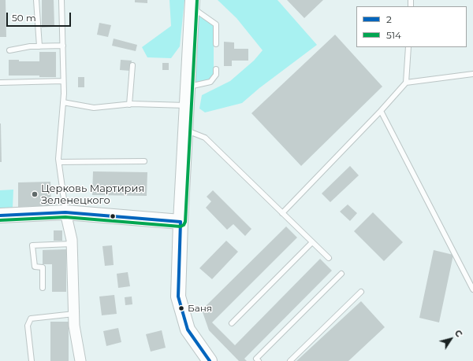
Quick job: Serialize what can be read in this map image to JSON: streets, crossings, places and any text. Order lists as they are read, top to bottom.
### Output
{
  "places": ["Церковь Мартирия Зеленецкого", "Баня"],
  "lines": ["transit line 514", "transit line 2"],
  "legend": ["2", "514"],
  "scale_bar": "50 m",
  "north": "top right"
}
